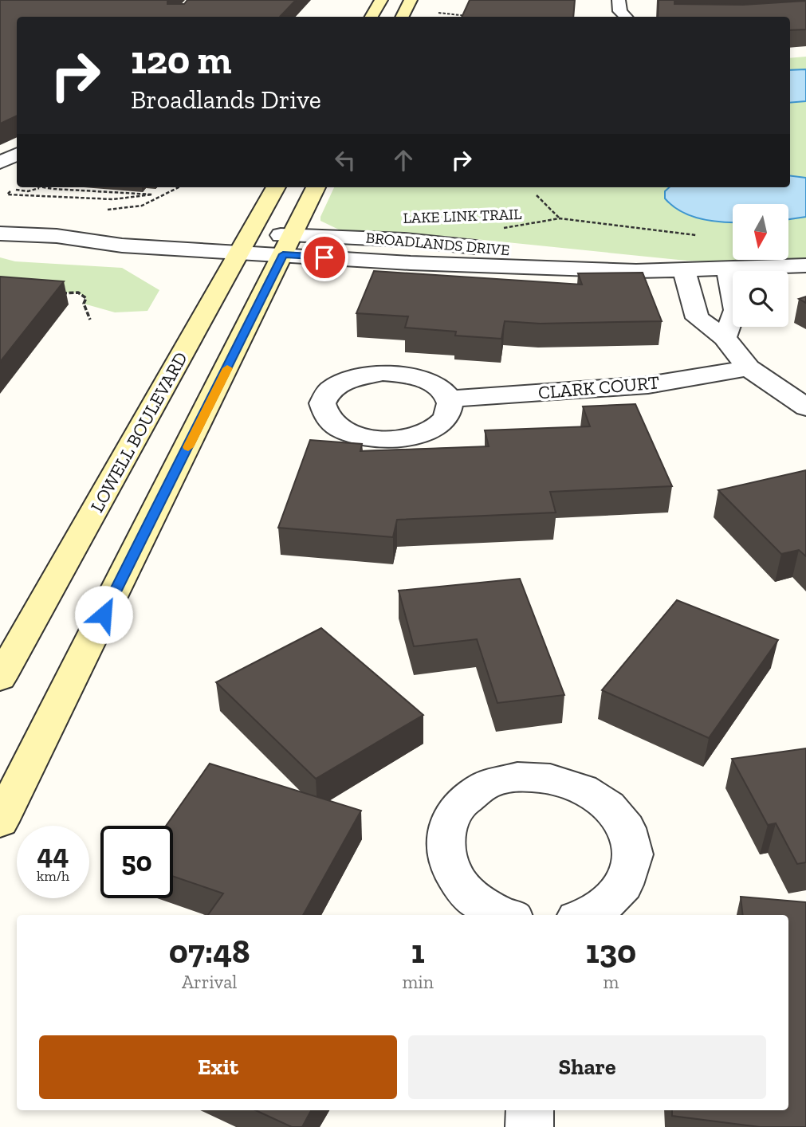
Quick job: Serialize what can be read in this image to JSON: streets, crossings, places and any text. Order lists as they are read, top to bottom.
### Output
{
  "streets": {
    "main road": ["LOWELL BOULEVARD"],
    "street": ["BROADLANDS DRIVE", "CLARK COURT"],
    "path": ["LAKE LINK TRAIL"]
  },
  "crossings": [
    ["BROADLANDS DRIVE", "LOWELL BOULEVARD"]
  ],
  "north": "bottom",
  "page": {
    "turn": ["120 m", "Broadlands Drive"],
    "speed": "44 km/h",
    "limit": "50",
    "eta": [
      "07:48",
      "Arrival",
      "1",
      "min",
      "130",
      "m"
    ],
    "buttons": ["Exit", "Share"]
  }
}
